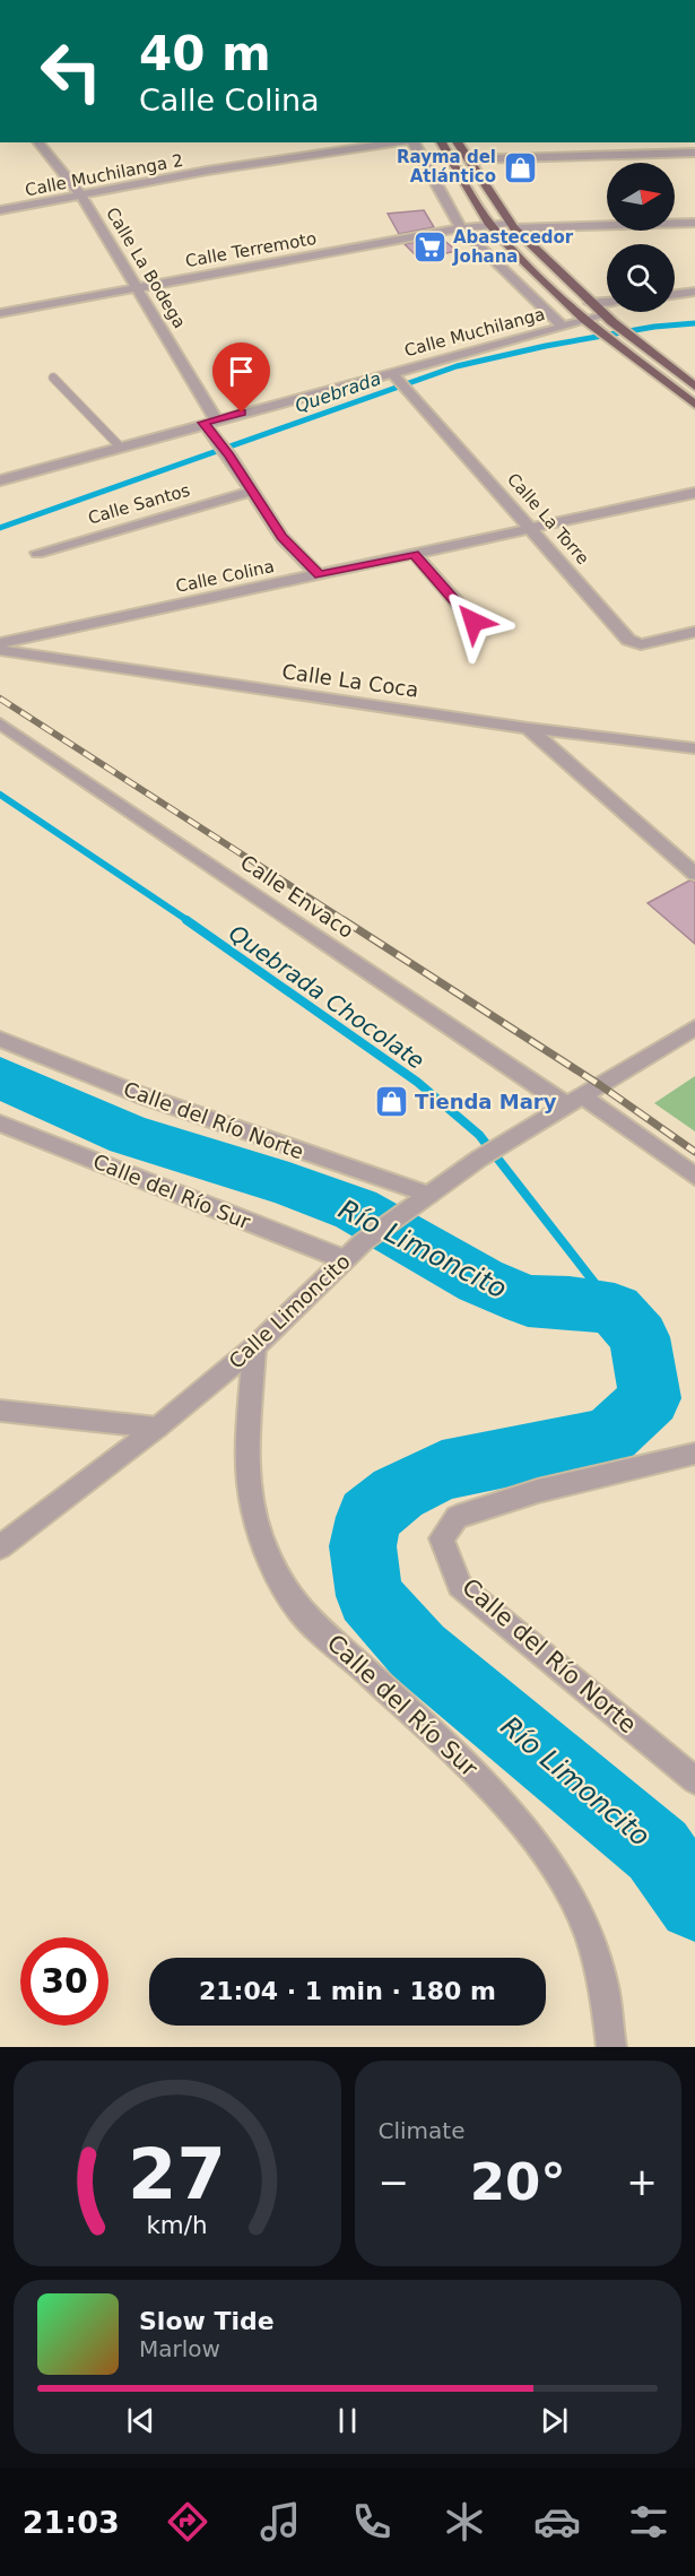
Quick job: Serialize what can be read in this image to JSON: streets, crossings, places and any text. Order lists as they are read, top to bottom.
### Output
{
  "streets": {
    "street": [
      "Calle Muchilanga 2",
      "Calle Terremoto",
      "Calle La Bodega",
      "Calle Muchilanga",
      "Calle Santos",
      "Calle La Torre",
      "Calle Colina",
      "Calle La Coca",
      "Calle Envaco",
      "Calle del Río Norte",
      "Calle del Río Sur",
      "Calle Limoncito"
    ]
  },
  "crossings": [
    ["Calle Muchilanga 2", "Calle La Bodega"],
    ["Calle Terremoto", "Calle La Bodega"],
    ["Calle La Bodega", "Calle Muchilanga"],
    ["Calle La Bodega", "Calle Santos"],
    ["Calle La Bodega", "Calle Colina"],
    ["Calle Muchilanga", "Calle La Torre"],
    ["Calle La Torre", "Calle Colina"],
    ["Calle Envaco", "Calle Limoncito"],
    ["Calle del Río Norte", "Calle Limoncito"],
    ["Calle del Río Sur", "Calle Limoncito"]
  ],
  "water": ["Quebrada", "Quebrada Chocolate", "Río Limoncito"],
  "places": {
    "shop": ["Rayma del Atlántico", "Tienda Mary"],
    "supermarket": ["Abastecedor Johana"]
  },
  "north": "right",
  "page": {
    "turn": ["40 m", "Calle Colina"],
    "limit": "30",
    "trip": "21:04 · 1 min · 180 m",
    "tile": "Climate",
    "heat": ["−", "20°", "+"],
    "song": ["Slow Tide", "Marlow"],
    "tabs": "21:03",
    "gauge": ["27", "km/h"]
  }
}
